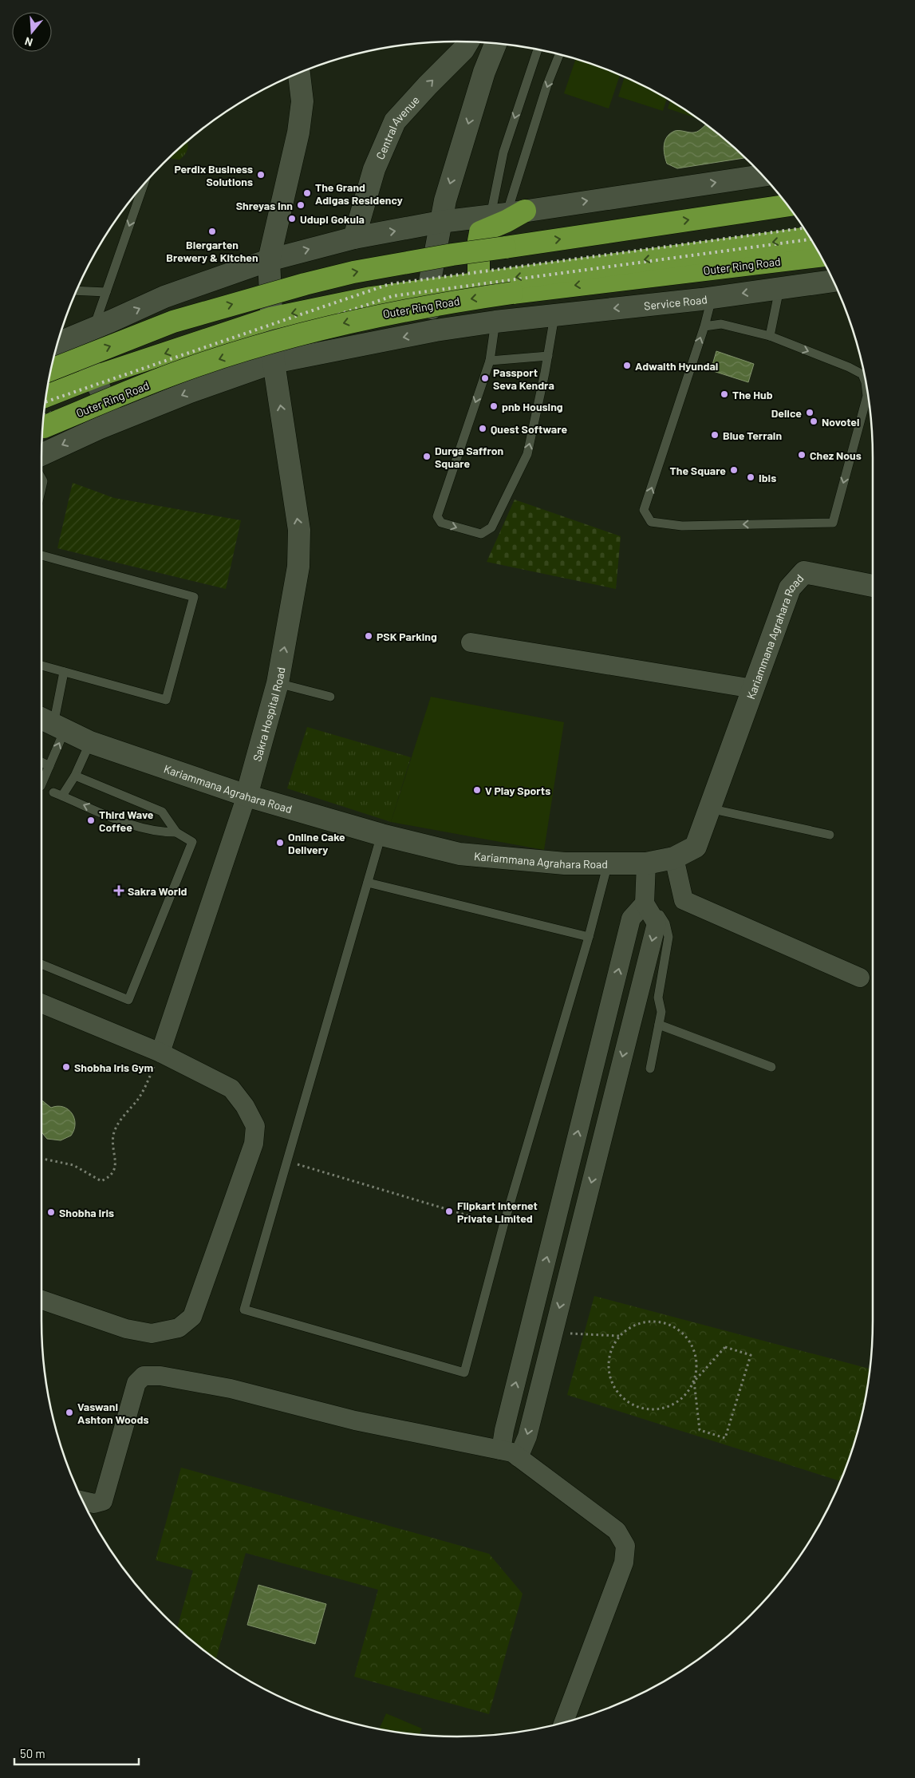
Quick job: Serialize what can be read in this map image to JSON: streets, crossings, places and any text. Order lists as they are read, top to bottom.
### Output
{
  "streets": {
    "highway": ["Outer Ring Road"],
    "street": [
      "Central Avenue",
      "Service Road",
      "Kariammana Agrahara Road",
      "Sakra Hospital Road"
    ]
  },
  "crossings": [
    ["Service Road", "Sakra Hospital Road"],
    ["Kariammana Agrahara Road", "Sakra Hospital Road"]
  ],
  "places": {
    "other": [
      "Perdix Business Solutions",
      "The Grand Adigas Residency",
      "Shreyas Inn",
      "Udupi Gokula",
      "Biergarten Brewery & Kitchen",
      "Adwaith Hyundai",
      "Passport Seva Kendra",
      "The Hub",
      "pnb Housing",
      "Delice",
      "Novotel",
      "Quest Software",
      "Blue Terrain",
      "Chez Nous",
      "Durga Saffron Square",
      "The Square",
      "Ibis",
      "PSK Parking",
      "V Play Sports",
      "Third Wave Coffee",
      "Online Cake Delivery",
      "Shobha Iris Gym",
      "Flipkart Internet Private Limited",
      "Shobha Iris",
      "Vaswani Ashton Woods"
    ],
    "health": ["Sakra World"]
  },
  "scale_bar": "50 m",
  "north": "bottom"
}
